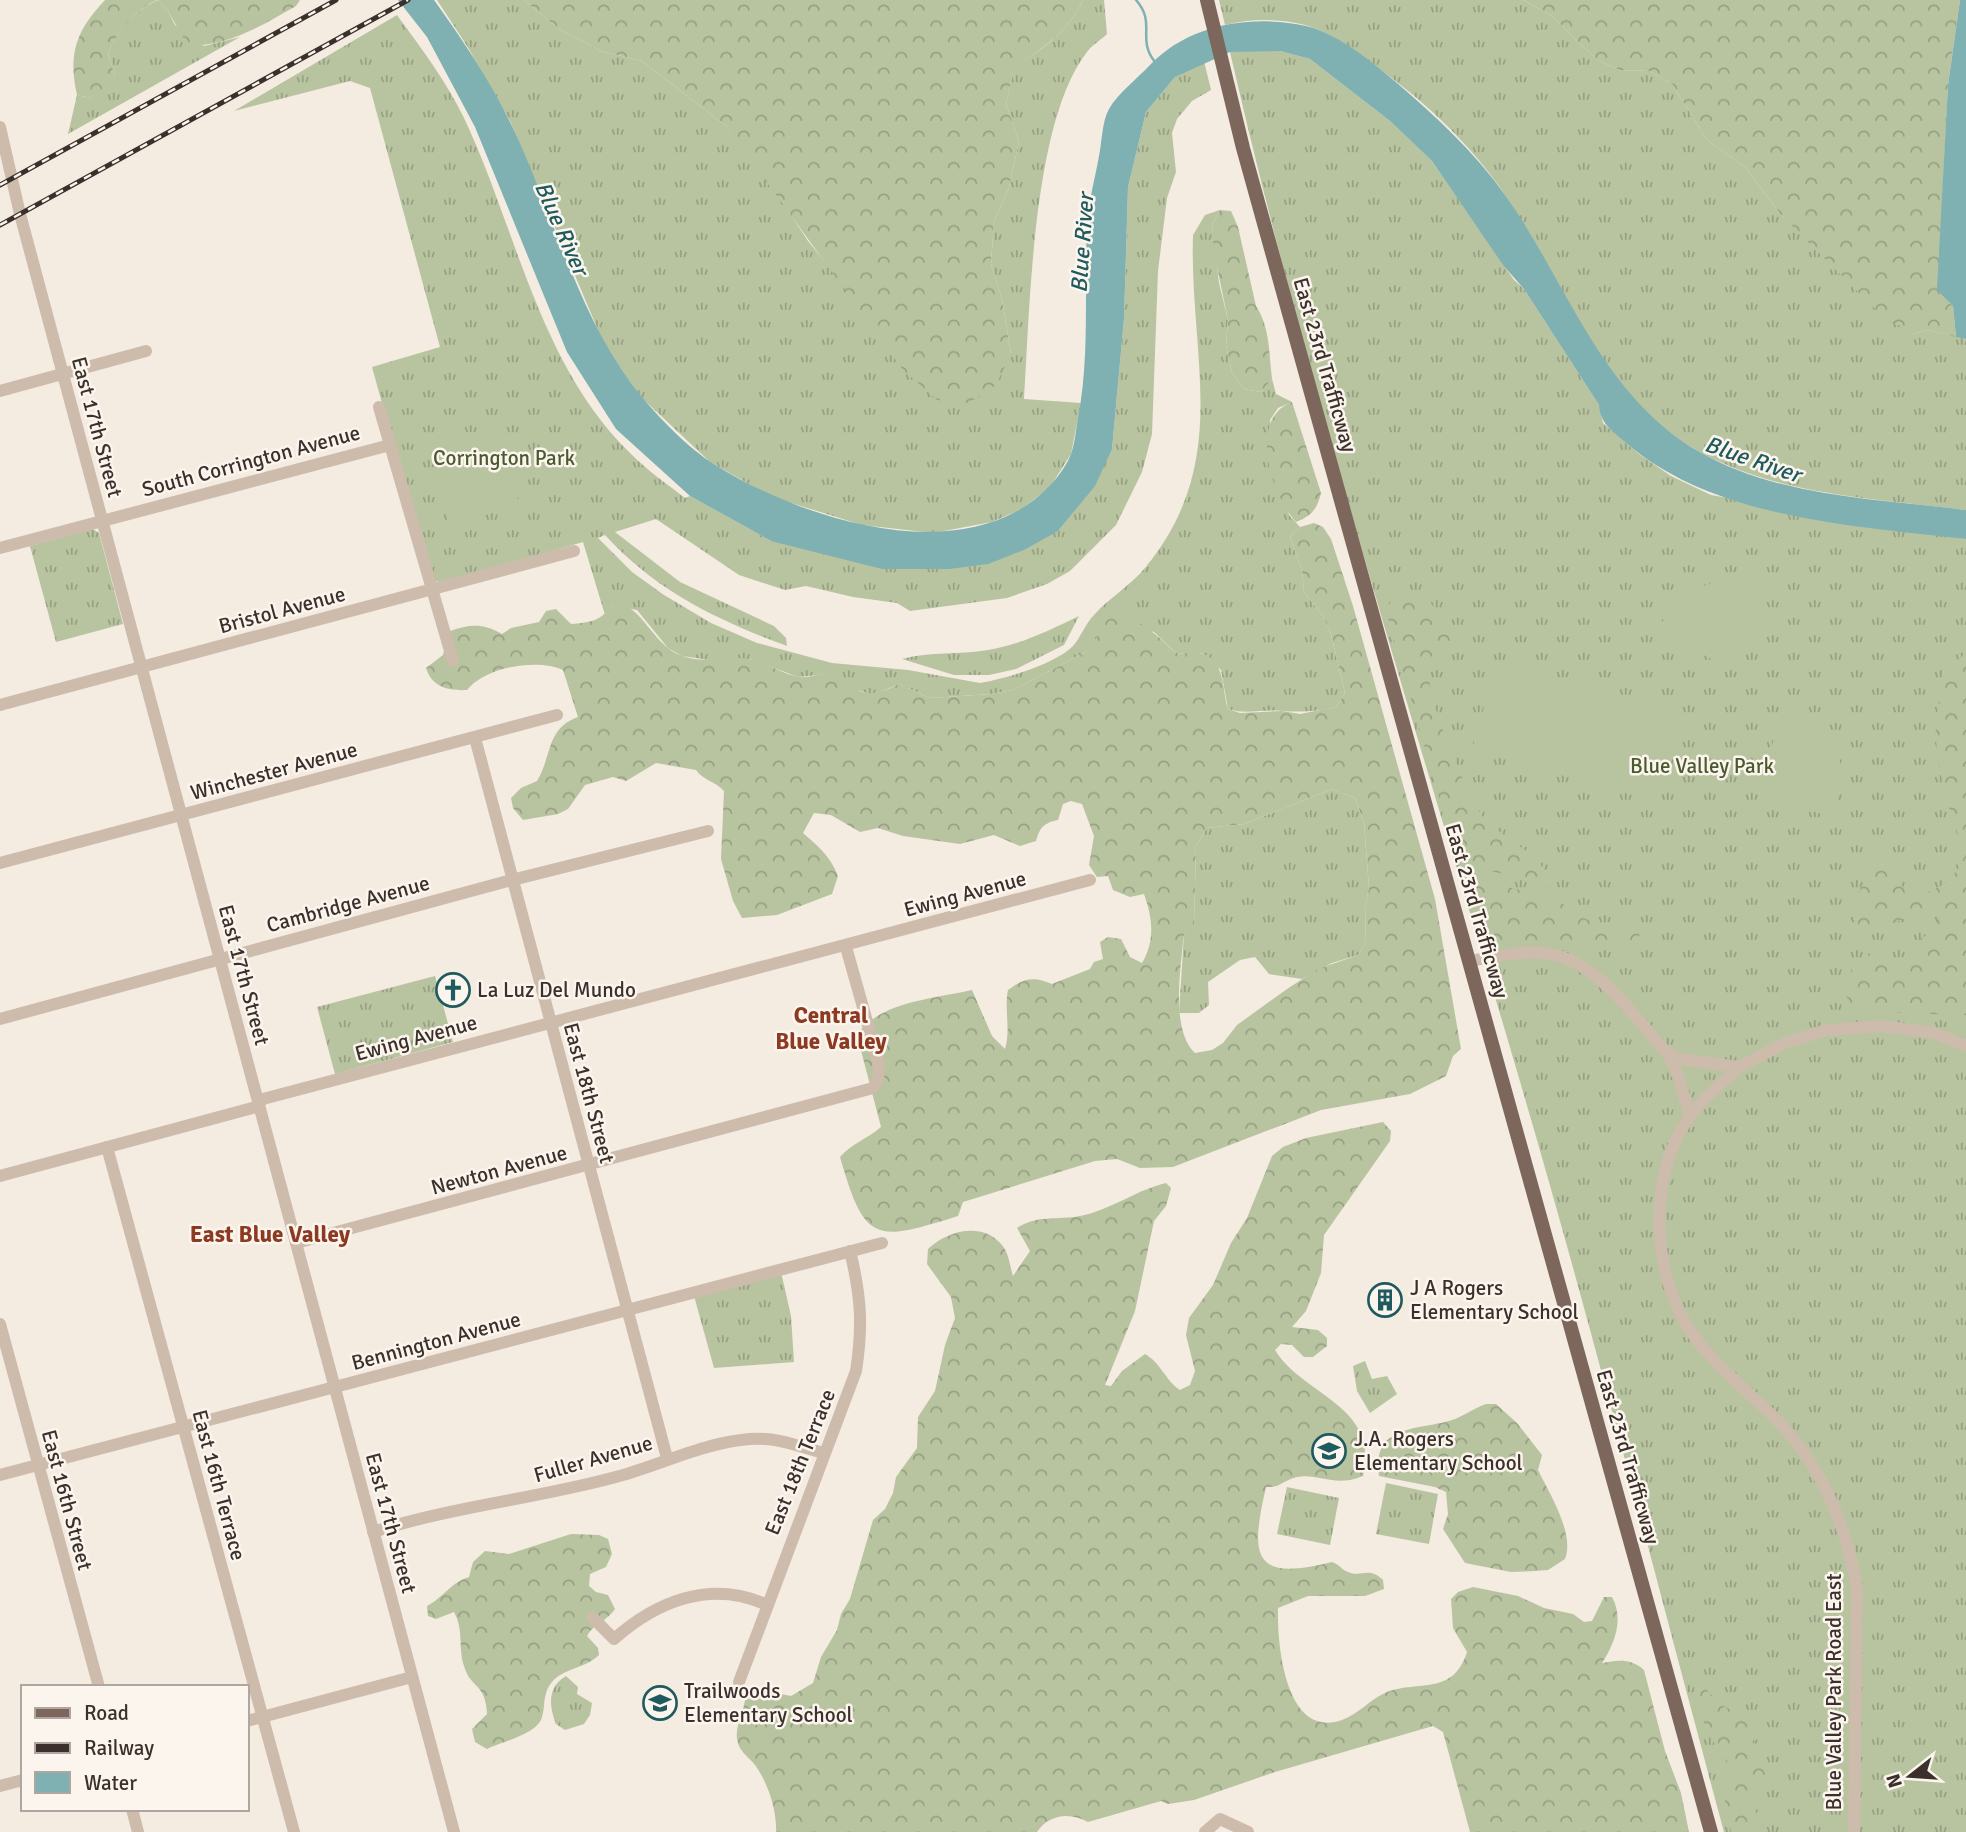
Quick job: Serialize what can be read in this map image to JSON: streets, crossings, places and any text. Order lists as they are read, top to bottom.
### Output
{
  "streets": {
    "main road": ["East 23rd Trafficway"],
    "street": [
      "East 17th Street",
      "South Corrington Avenue",
      "Bristol Avenue",
      "Winchester Avenue",
      "Ewing Avenue",
      "Cambridge Avenue",
      "East 18th Street",
      "Newton Avenue",
      "Bennington Avenue",
      "Fuller Avenue",
      "East 18th Terrace",
      "East 16th Terrace",
      "East 16th Street",
      "Blue Valley Park Road East"
    ]
  },
  "crossings": [
    ["East 17th Street", "South Corrington Avenue"],
    ["East 17th Street", "Bristol Avenue"],
    ["East 17th Street", "Winchester Avenue"],
    ["East 17th Street", "Ewing Avenue"],
    ["East 17th Street", "Cambridge Avenue"],
    ["East 17th Street", "Newton Avenue"],
    ["East 17th Street", "Bennington Avenue"],
    ["East 17th Street", "Fuller Avenue"],
    ["Winchester Avenue", "East 18th Street"],
    ["Ewing Avenue", "East 18th Street"],
    ["Ewing Avenue", "Newton Avenue"],
    ["Ewing Avenue", "East 16th Terrace"],
    ["Cambridge Avenue", "East 18th Street"],
    ["East 18th Street", "Newton Avenue"],
    ["East 18th Street", "Bennington Avenue"],
    ["East 18th Street", "Fuller Avenue"],
    ["Bennington Avenue", "East 18th Terrace"],
    ["Bennington Avenue", "East 16th Terrace"],
    ["Bennington Avenue", "East 16th Street"],
    ["Fuller Avenue", "East 18th Terrace"]
  ],
  "districts": ["Central Blue Valley", "East Blue Valley"],
  "water": ["Blue River"],
  "parks": ["Corrington Park", "Blue Valley Park"],
  "places": {
    "church": ["La Luz Del Mundo"],
    "building": ["J A Rogers Elementary School"],
    "school or university": ["J.A. Rogers Elementary School", "Trailwoods Elementary School"]
  },
  "legend": ["Road", "Railway", "Water"],
  "north": "left"
}
